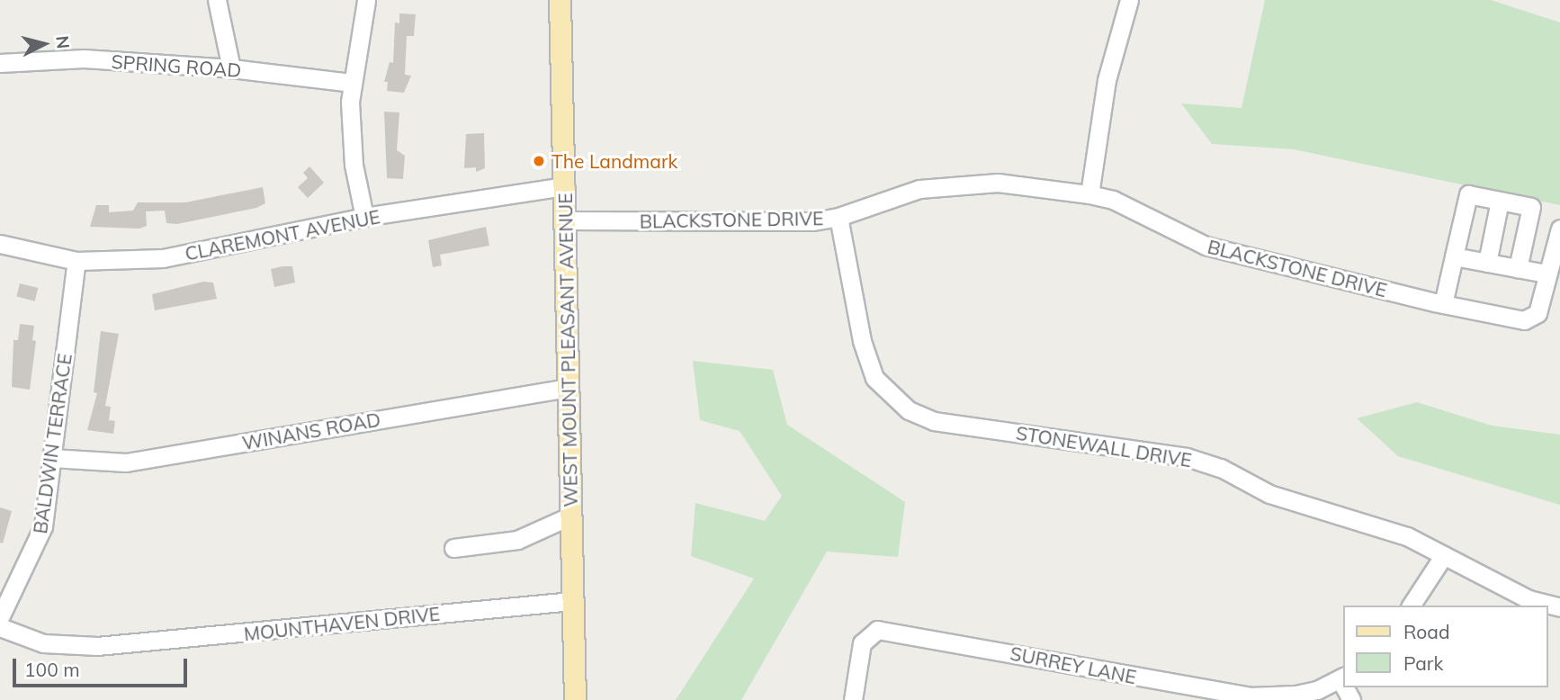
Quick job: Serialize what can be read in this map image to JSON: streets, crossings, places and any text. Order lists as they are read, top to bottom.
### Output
{
  "streets": {
    "main road": ["WEST MOUNT PLEASANT AVENUE"],
    "street": [
      "SPRING ROAD",
      "BLACKSTONE DRIVE",
      "CLAREMONT AVENUE",
      "WINANS ROAD",
      "BALDWIN TERRACE",
      "STONEWALL DRIVE",
      "MOUNTHAVEN DRIVE",
      "SURREY LANE"
    ]
  },
  "crossings": [
    ["BLACKSTONE DRIVE", "WEST MOUNT PLEASANT AVENUE"],
    ["BLACKSTONE DRIVE", "STONEWALL DRIVE"],
    ["CLAREMONT AVENUE", "WEST MOUNT PLEASANT AVENUE"],
    ["CLAREMONT AVENUE", "BALDWIN TERRACE"],
    ["WEST MOUNT PLEASANT AVENUE", "WINANS ROAD"],
    ["WEST MOUNT PLEASANT AVENUE", "MOUNTHAVEN DRIVE"],
    ["WINANS ROAD", "BALDWIN TERRACE"]
  ],
  "places": ["The Landmark"],
  "legend": ["Road", "Park"],
  "scale_bar": "100 m",
  "north": "right"
}
